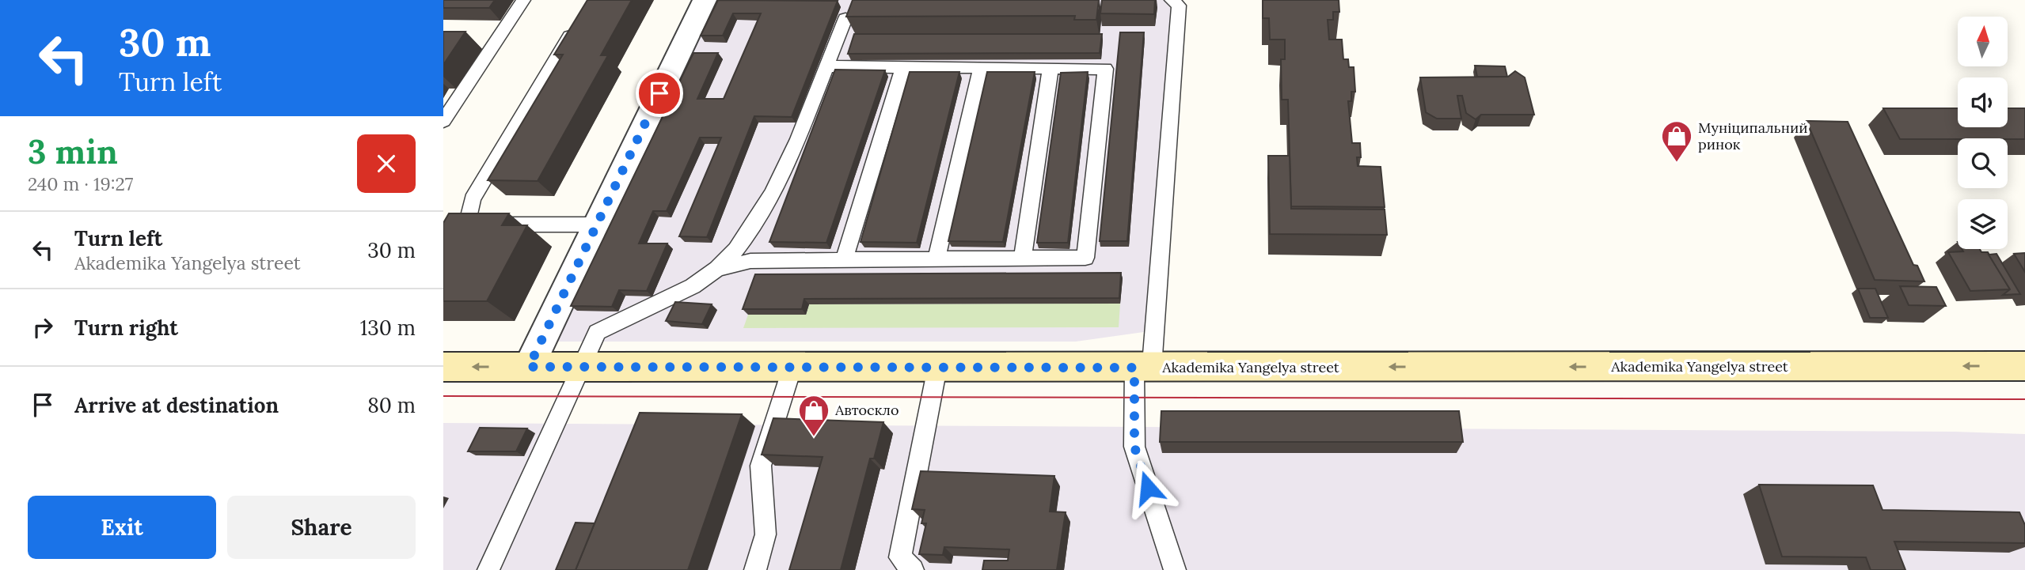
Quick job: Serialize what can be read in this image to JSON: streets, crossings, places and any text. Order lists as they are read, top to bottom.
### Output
{
  "streets": {
    "main road": ["Akademika Yangelya street"]
  },
  "one_way": ["Akademika Yangelya street"],
  "places": {
    "shop": ["Муніципальний ринок", "Автоскло"]
  },
  "north": "top",
  "page": {
    "turn": ["30 m", "Turn left"],
    "heading": ["3 min", "240 m · 19:27"],
    "list": [
      {
        "name": "Turn left",
        "note": "Akademika Yangelya street",
        "value": "30 m"
      },
      {
        "name": "Turn right",
        "value": "130 m"
      },
      {
        "name": "Arrive at destination",
        "value": "80 m"
      }
    ],
    "buttons": ["Exit", "Share"]
  }
}
